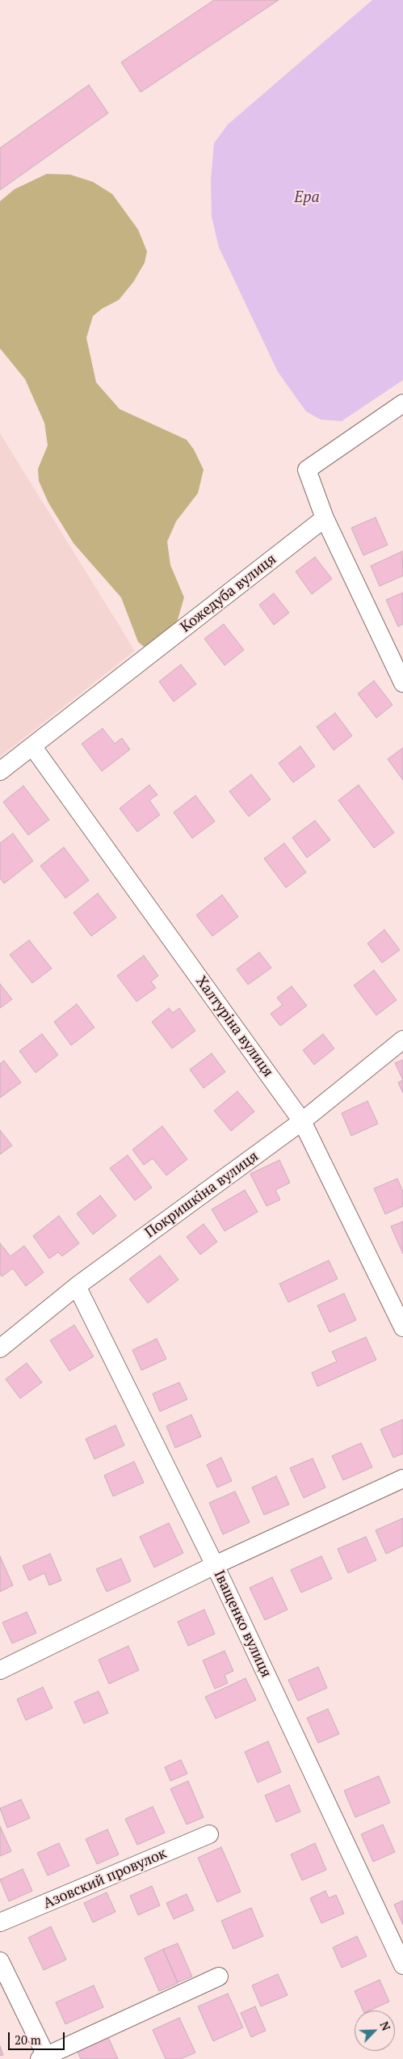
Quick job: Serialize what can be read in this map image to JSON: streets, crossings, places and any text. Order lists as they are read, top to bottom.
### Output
{
  "streets": {
    "street": [
      "Кожедуба вулиця",
      "Халтуріна вулиця",
      "Покришкіна вулиця",
      "Іващенко вулиця",
      "Азовский провулок"
    ]
  },
  "crossings": [
    ["Кожедуба вулиця", "Халтуріна вулиця"],
    ["Халтуріна вулиця", "Покришкіна вулиця"],
    ["Покришкіна вулиця", "Іващенко вулиця"]
  ],
  "water": ["Ера"],
  "scale_bar": "20 m",
  "north": "top right"
}
